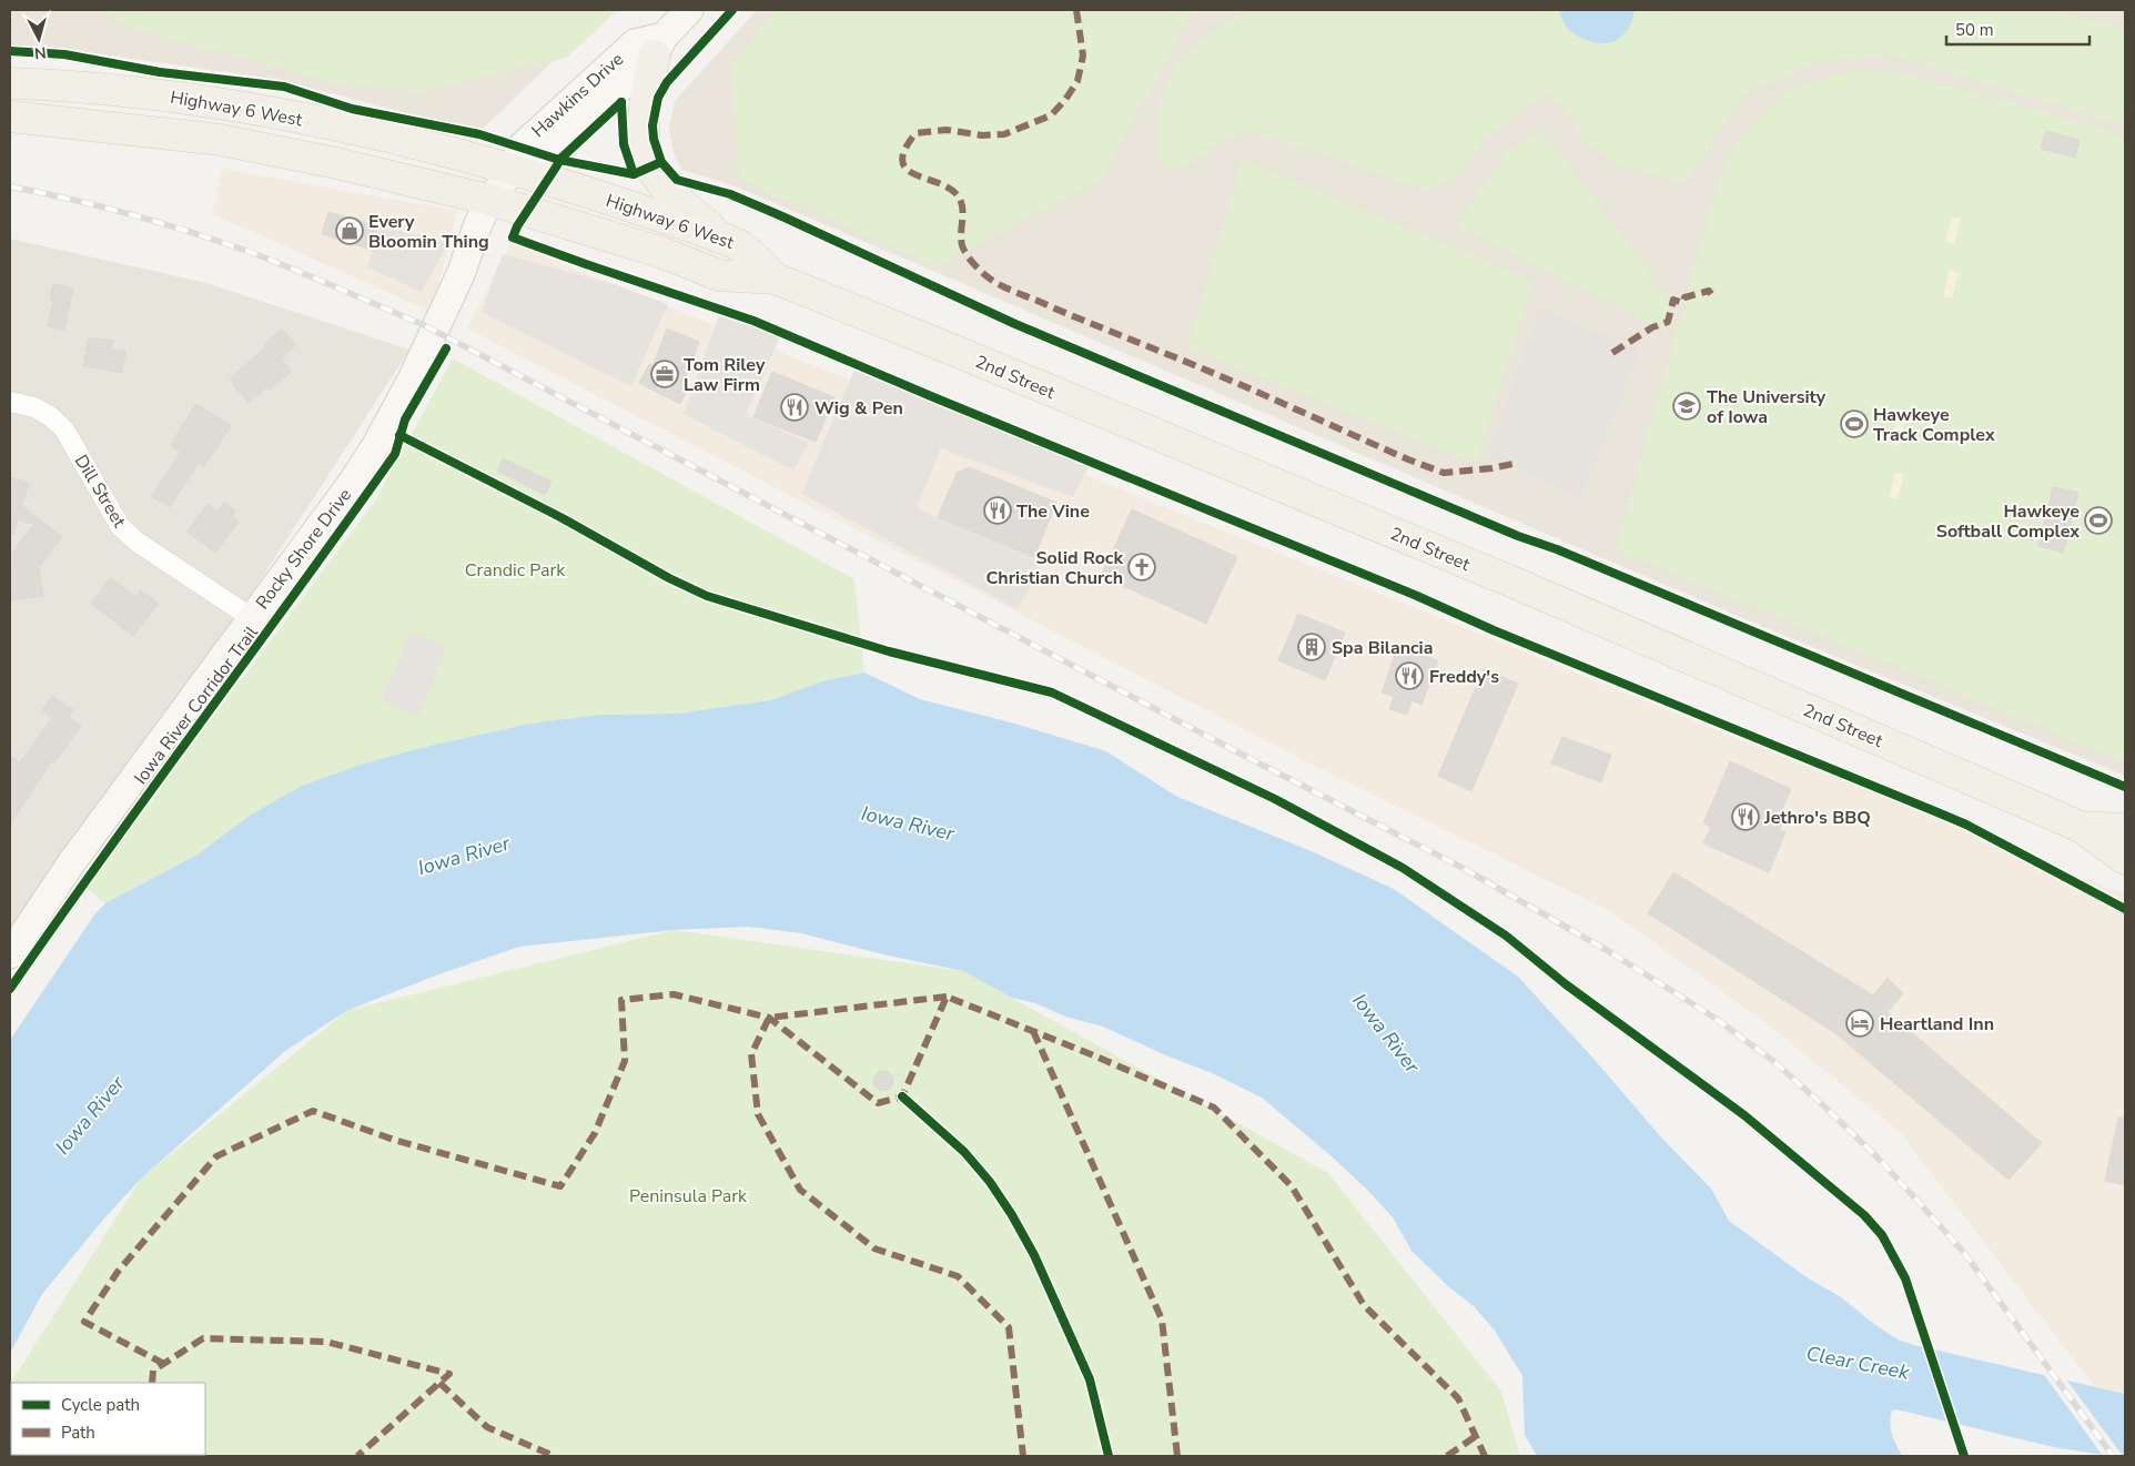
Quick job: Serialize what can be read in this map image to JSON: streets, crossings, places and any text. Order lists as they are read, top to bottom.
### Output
{
  "streets": {
    "main road": ["Highway 6 West", "2nd Street"],
    "street": ["Hawkins Drive", "Dill Street", "Rocky Shore Drive"],
    "cycle path": ["Iowa River Corridor Trail"]
  },
  "crossings": [
    ["Hawkins Drive", "Highway 6 West"],
    ["Hawkins Drive", "Rocky Shore Drive"],
    ["Highway 6 West", "2nd Street"],
    ["Highway 6 West", "Rocky Shore Drive"],
    ["Dill Street", "Rocky Shore Drive"]
  ],
  "water": ["Iowa River", "Clear Creek"],
  "parks": ["Crandic Park", "Peninsula Park"],
  "places": {
    "shop": ["Every Bloomin Thing"],
    "office": ["Tom Riley Law Firm"],
    "school or university": ["The University of Iowa"],
    "restaurant": [
      "Wig & Pen",
      "The Vine",
      "Freddy's",
      "Jethro's BBQ"
    ],
    "sports": ["Hawkeye Track Complex", "Hawkeye Softball Complex"],
    "church": ["Solid Rock Christian Church"],
    "building": ["Spa Bilancia"],
    "hotel": ["Heartland Inn"]
  },
  "legend": ["Cycle path", "Path"],
  "scale_bar": "50 m",
  "north": "bottom"
}
